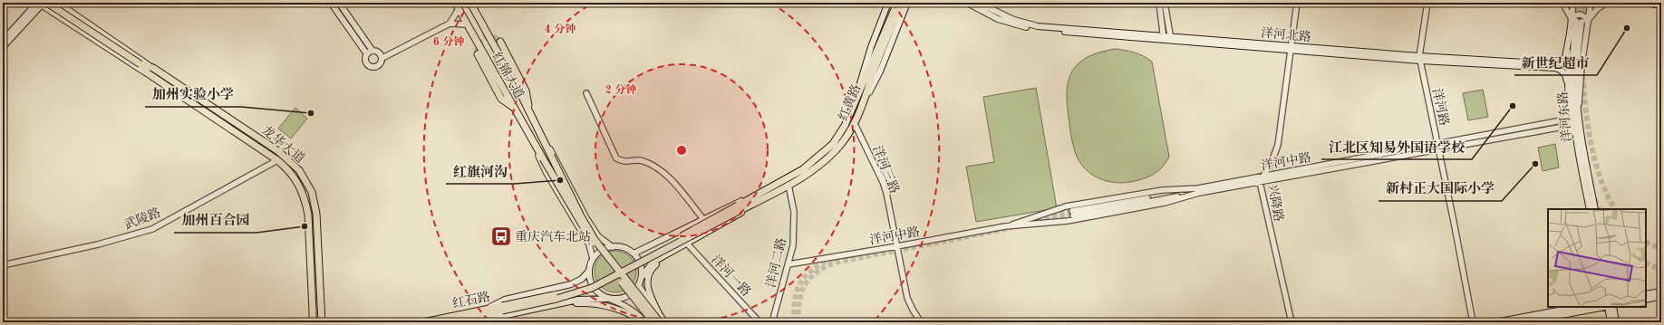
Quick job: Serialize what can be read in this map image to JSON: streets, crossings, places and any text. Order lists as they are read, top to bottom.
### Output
{
  "streets": {
    "main road": [
      "洋河北路",
      "红锦大道",
      "红黄路",
      "洋河东路",
      "龙华大道",
      "红石路"
    ],
    "street": [
      "洋河路",
      "洋河中路",
      "洋河三路",
      "兴降路",
      "武陵路",
      "洋河二路",
      "洋河一路"
    ]
  },
  "crossings": [
    ["洋河北路", "洋河路"],
    ["洋河北路", "兴降路"],
    ["红黄路", "洋河三路"],
    ["红黄路", "洋河二路"],
    ["红黄路", "红石路"],
    ["洋河路", "洋河中路"],
    ["龙华大道", "武陵路"],
    ["洋河中路", "洋河三路"],
    ["洋河中路", "兴降路"],
    ["洋河中路", "洋河二路"]
  ],
  "places": {
    "other": [
      "新世纪超市",
      "江北区知易外国语学校",
      "加州实验小学",
      "新村正大国际小学",
      "红旗河沟",
      "加州百合园"
    ],
    "bus stop": ["重庆汽车北站"]
  },
  "rings": ["4 分钟", "6 分钟", "2 分钟"]
}
